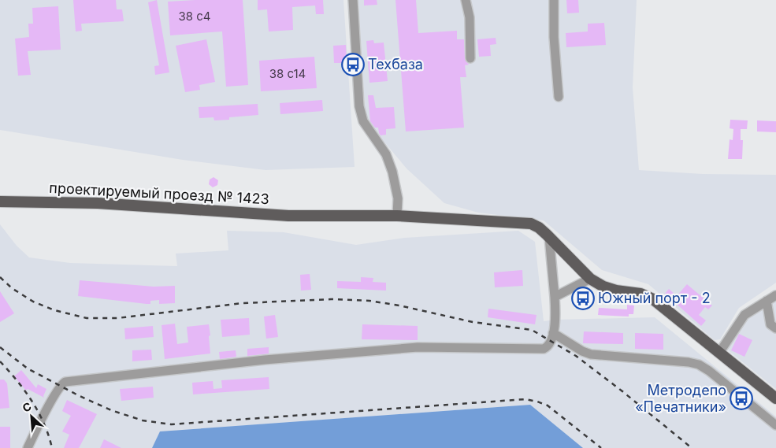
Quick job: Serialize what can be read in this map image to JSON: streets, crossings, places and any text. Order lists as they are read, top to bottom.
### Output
{
  "streets": {
    "main road": ["проектируемый проезд № 1423"]
  },
  "places": {
    "bus stop": ["Техбаза", "Южный порт - 2", "Метродепо «Печатники»"]
  },
  "house_numbers": ["38 с4", "38 c14"],
  "north": "top left"
}
